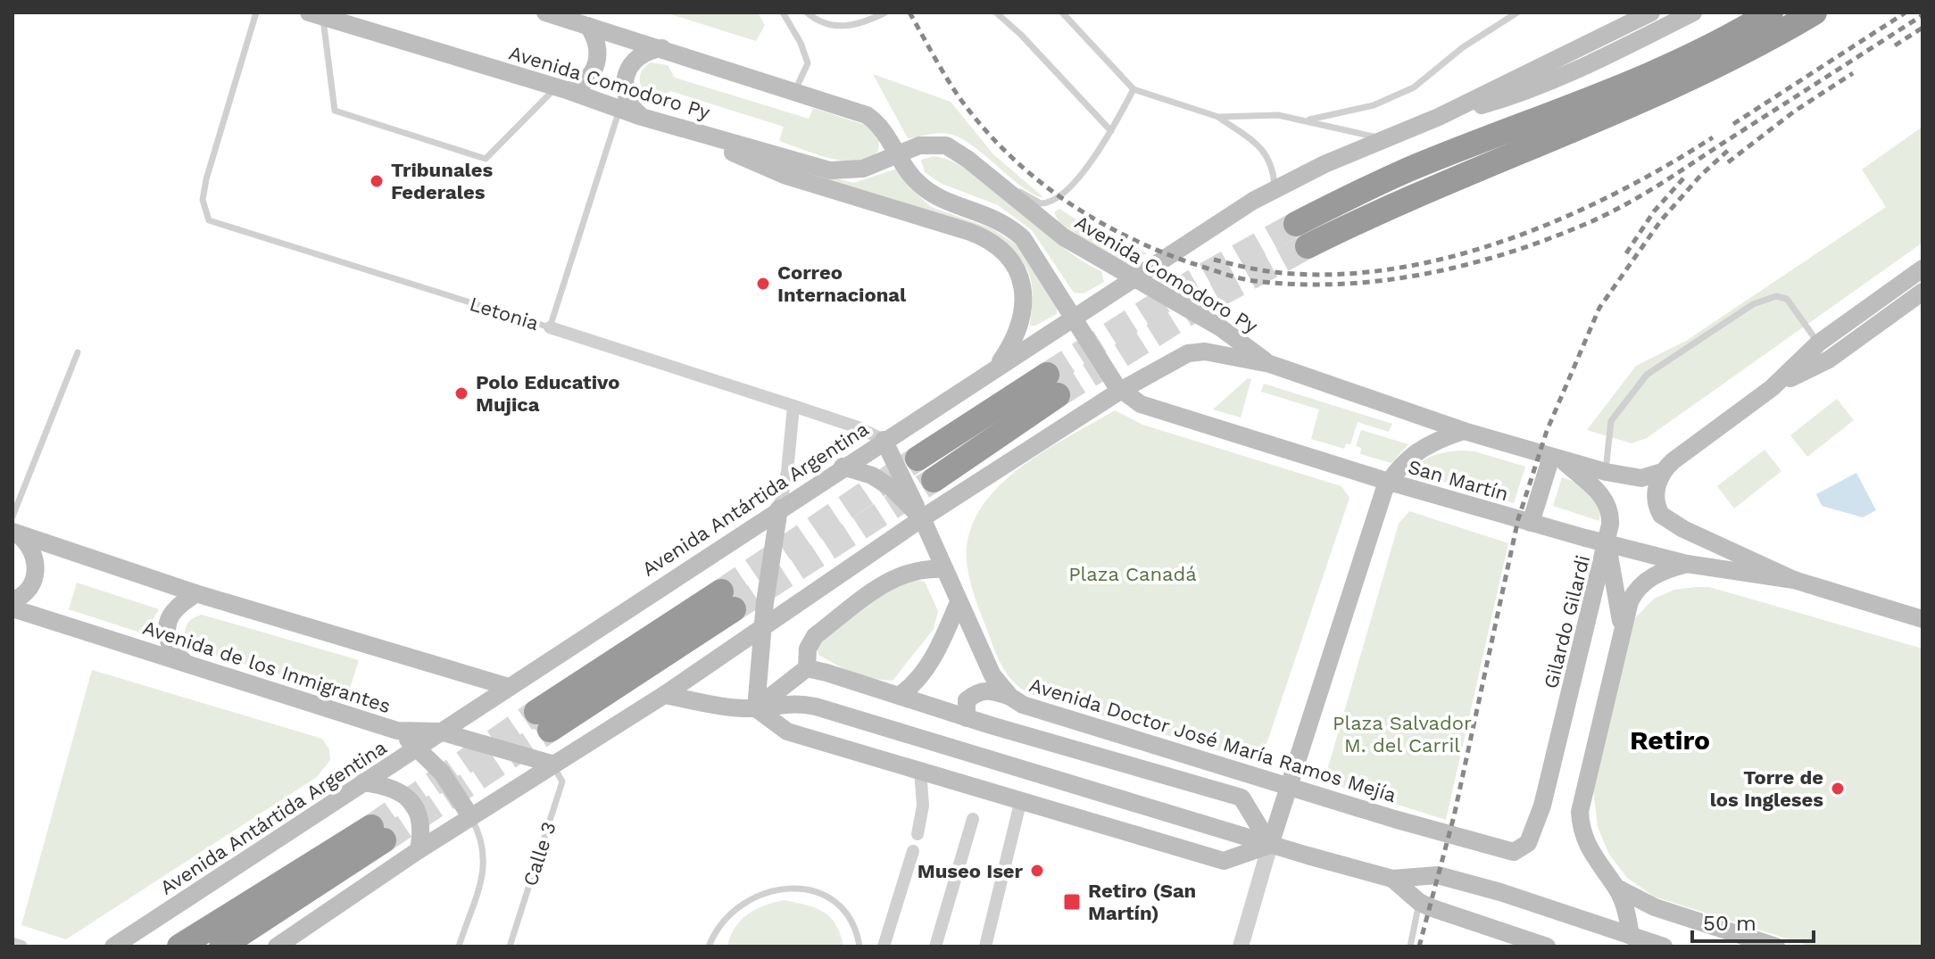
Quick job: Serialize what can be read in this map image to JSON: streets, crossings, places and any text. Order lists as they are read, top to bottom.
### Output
{
  "streets": {
    "main road": [
      "Avenida Comodoro Py",
      "San Martín",
      "Avenida Antártida Argentina",
      "Gilardo Gilardi",
      "Avenida de los Inmigrantes",
      "Avenida Doctor José María Ramos Mejía"
    ],
    "street": ["Letonia"],
    "lane": ["Calle 3"]
  },
  "crossings": [
    ["Avenida Comodoro Py", "Avenida Antártida Argentina"],
    ["Letonia", "Avenida Antártida Argentina"],
    ["San Martín", "Gilardo Gilardi"],
    ["Avenida Antártida Argentina", "Avenida de los Inmigrantes"],
    ["Avenida Antártida Argentina", "Avenida Doctor José María Ramos Mejía"],
    ["Gilardo Gilardi", "Avenida Doctor José María Ramos Mejía"],
    ["Avenida de los Inmigrantes", "Calle 3"]
  ],
  "districts": ["Retiro"],
  "parks": ["Plaza Canadá", "Plaza Salvador M. del Carril"],
  "places": {
    "other": [
      "Tribunales Federales",
      "Correo Internacional",
      "Polo Educativo Mujica",
      "Torre de los Ingleses",
      "Museo Iser"
    ],
    "transit": ["Retiro (San Martín)"]
  },
  "scale_bar": "50 m"
}
